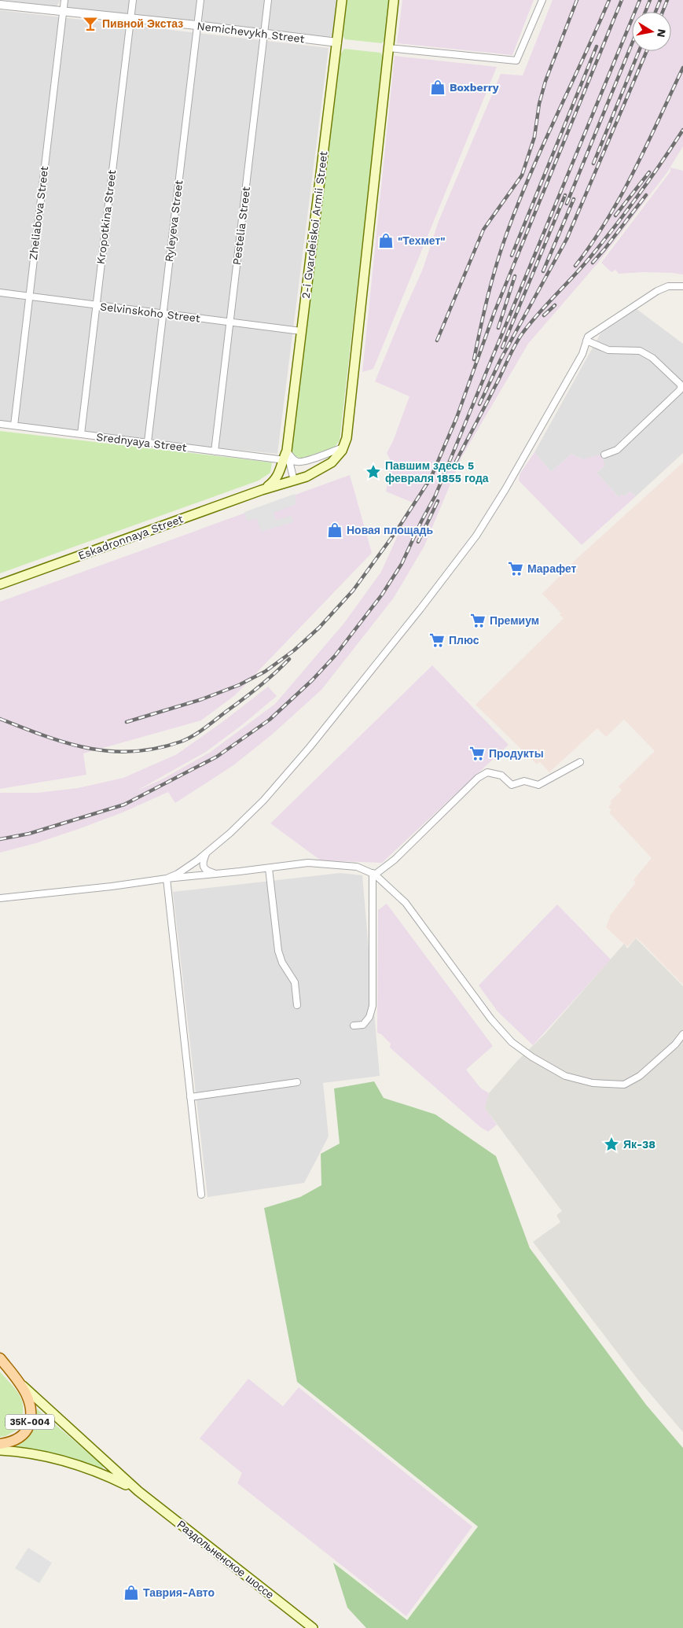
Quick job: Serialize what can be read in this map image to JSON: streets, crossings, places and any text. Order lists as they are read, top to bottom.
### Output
{
  "streets": {
    "main road": [
      "2-i Gvardeiskoi Armii Street",
      "Eskadronnaya Street",
      "35К-004",
      "Раздольненское шоссе"
    ],
    "street": [
      "Nemichevykh Street",
      "Zheliabova Street",
      "Kropotkina Street",
      "Ryleyeva Street",
      "Pestelia Street",
      "Selvinskoho Street",
      "Srednyaya Street"
    ]
  },
  "crossings": [
    ["Nemichevykh Street", "Zheliabova Street"],
    ["Nemichevykh Street", "Kropotkina Street"],
    ["Nemichevykh Street", "Ryleyeva Street"],
    ["Nemichevykh Street", "2-i Gvardeiskoi Armii Street"],
    ["Nemichevykh Street", "Pestelia Street"],
    ["Zheliabova Street", "Selvinskoho Street"],
    ["Zheliabova Street", "Srednyaya Street"],
    ["Kropotkina Street", "Selvinskoho Street"],
    ["Kropotkina Street", "Srednyaya Street"],
    ["Ryleyeva Street", "Selvinskoho Street"],
    ["Ryleyeva Street", "Srednyaya Street"],
    ["2-i Gvardeiskoi Armii Street", "Selvinskoho Street"],
    ["2-i Gvardeiskoi Armii Street", "Srednyaya Street"],
    ["2-i Gvardeiskoi Armii Street", "Eskadronnaya Street"],
    ["Pestelia Street", "Selvinskoho Street"],
    ["Pestelia Street", "Srednyaya Street"]
  ],
  "places": {
    "bar": ["Пивной Экстаз"],
    "shop": [
      "Boxberry",
      "\"Техмет\"",
      "Новая площадь",
      "Таврия-Авто"
    ],
    "place": ["Павшим здесь 5 февраля 1855 года", "Як-38"],
    "supermarket": [
      "Марафет",
      "Премиум",
      "Плюс",
      "Продукты"
    ]
  },
  "north": "right"
}
